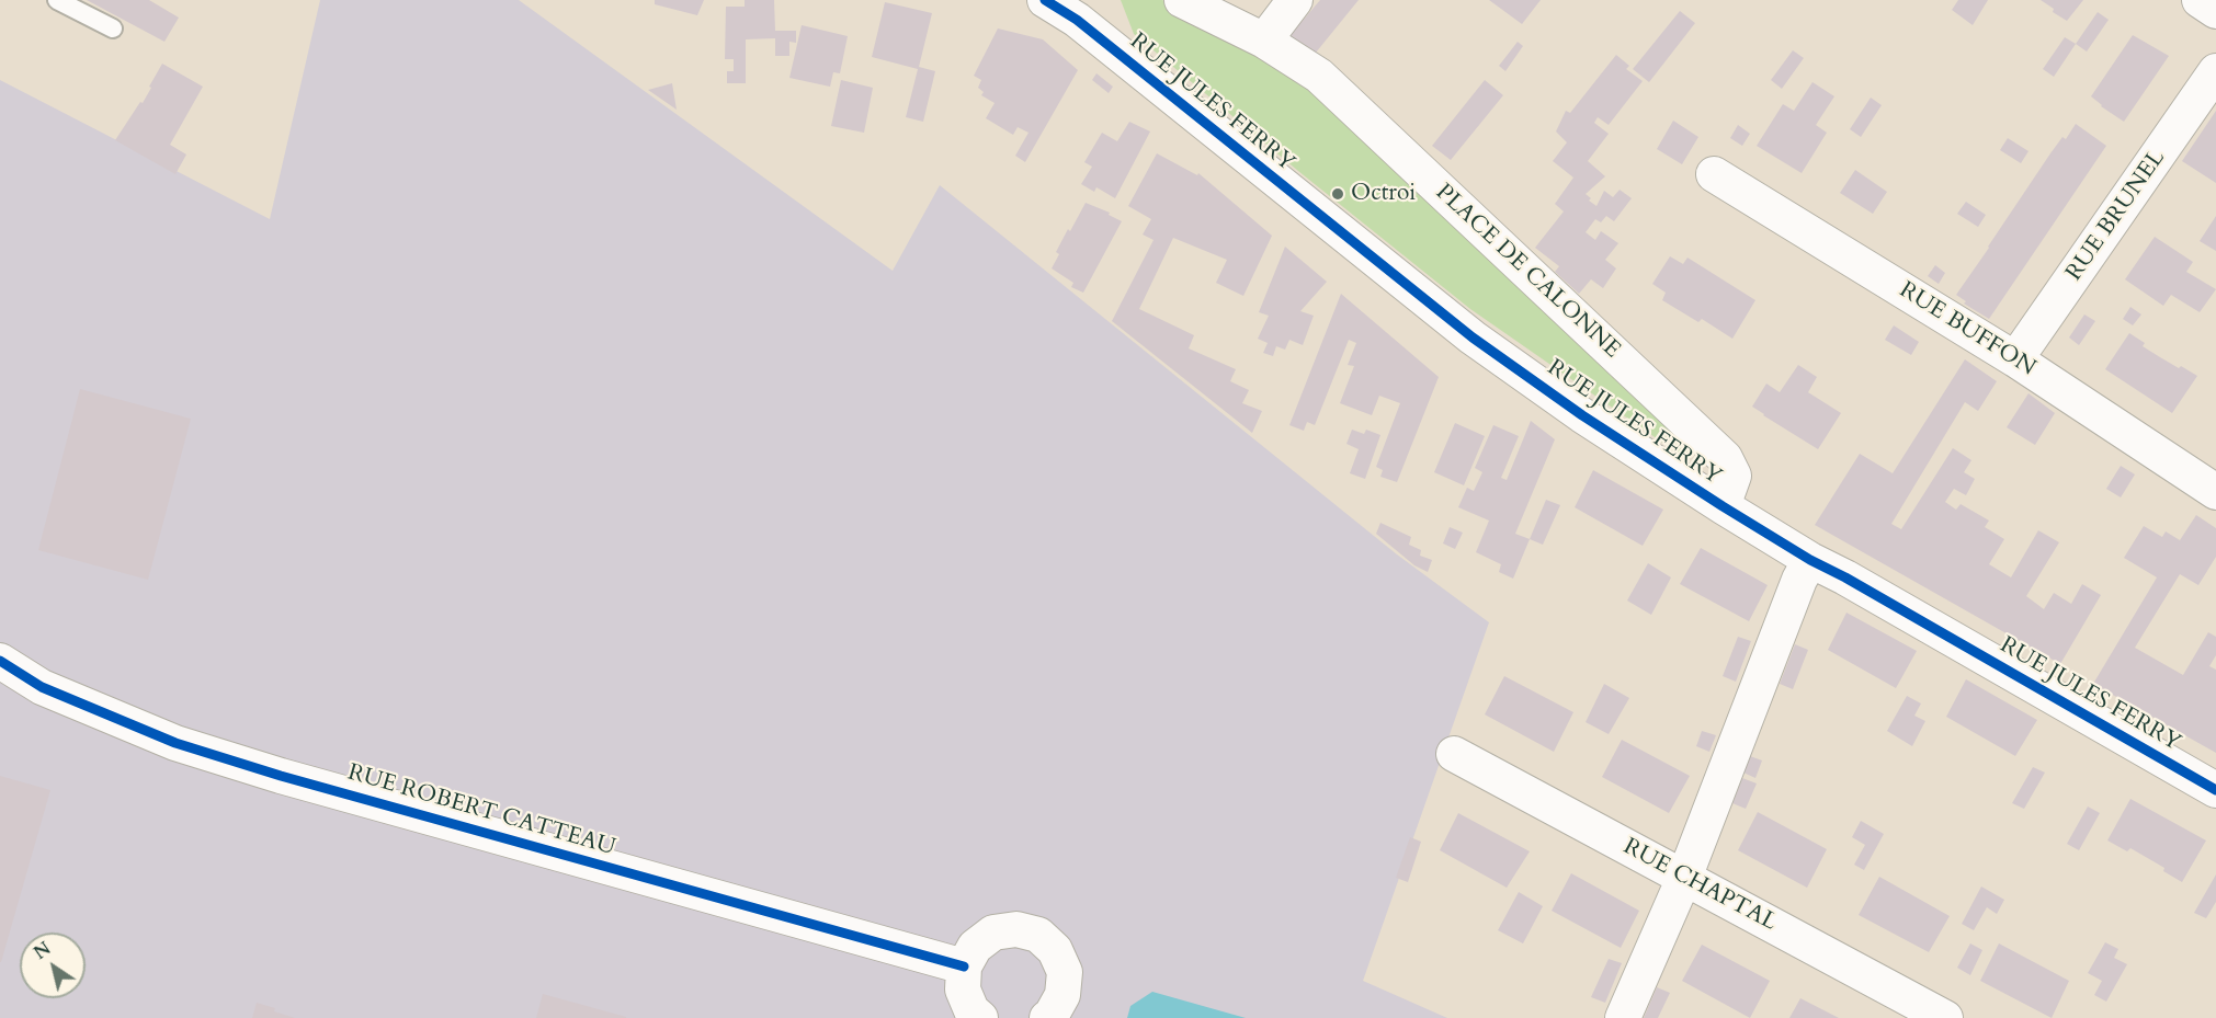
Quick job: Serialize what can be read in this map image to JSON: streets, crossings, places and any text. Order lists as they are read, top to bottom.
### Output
{
  "streets": {
    "street": [
      "RUE JULES FERRY",
      "RUE BRUNEL",
      "PLACE DE CALONNE",
      "RUE BUFFON",
      "RUE ROBERT CATTEAU",
      "RUE CHAPTAL"
    ]
  },
  "crossings": [
    ["RUE JULES FERRY", "PLACE DE CALONNE"],
    ["RUE BRUNEL", "RUE BUFFON"]
  ],
  "places": ["Octroi"],
  "north": "top left"
}
